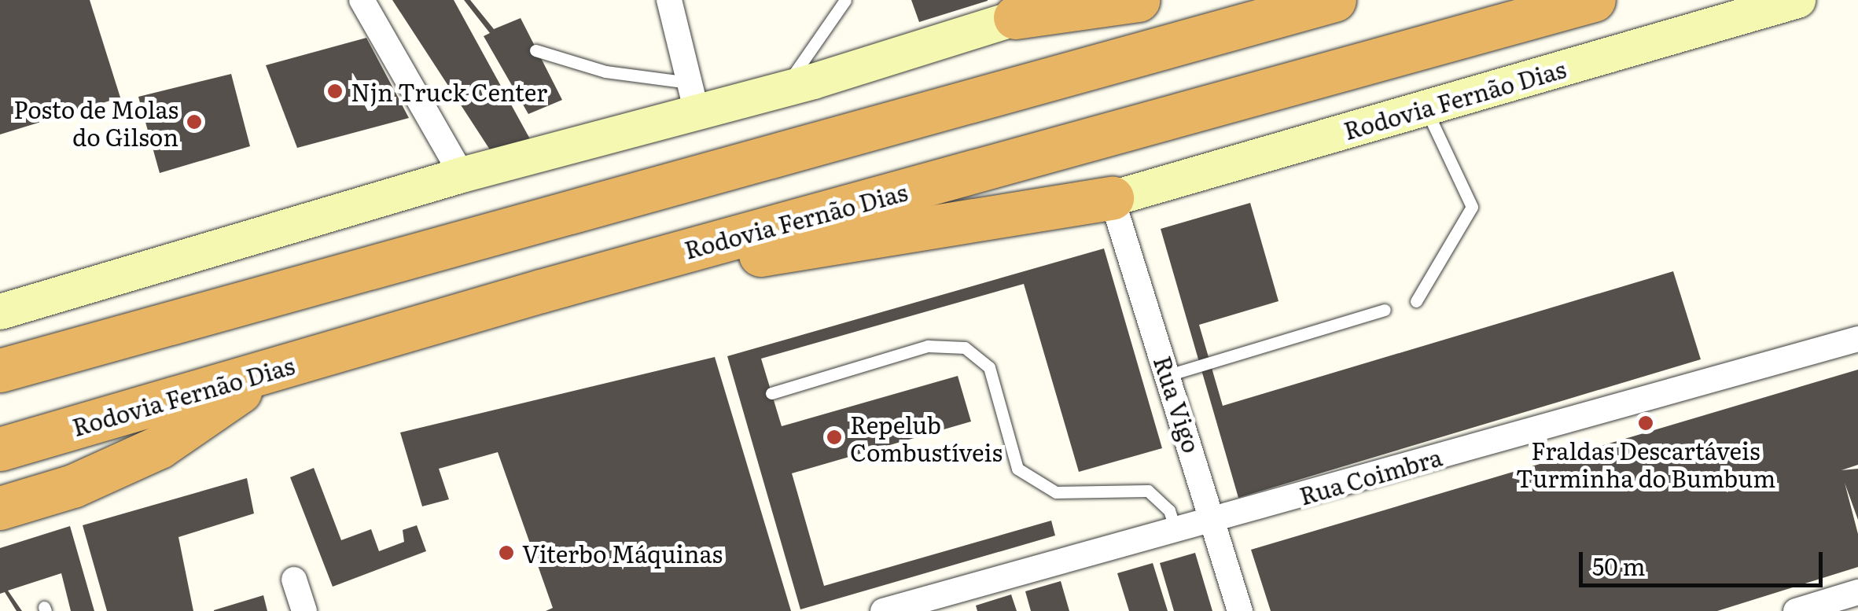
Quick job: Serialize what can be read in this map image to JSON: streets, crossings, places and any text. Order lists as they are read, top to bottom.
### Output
{
  "streets": {
    "highway": ["Rodovia Fernão Dias"],
    "street": ["Rua Vigo", "Rua Coimbra"]
  },
  "crossings": [
    ["Rodovia Fernão Dias", "Rua Vigo"],
    ["Rua Vigo", "Rua Coimbra"]
  ],
  "places": [
    "Njn Truck Center",
    "Posto de Molas do Gilson",
    "Fraldas Descartáveis Turminha do Bumbum",
    "Repelub Combustíveis",
    "Viterbo Máquinas"
  ],
  "scale_bar": "50 m"
}
